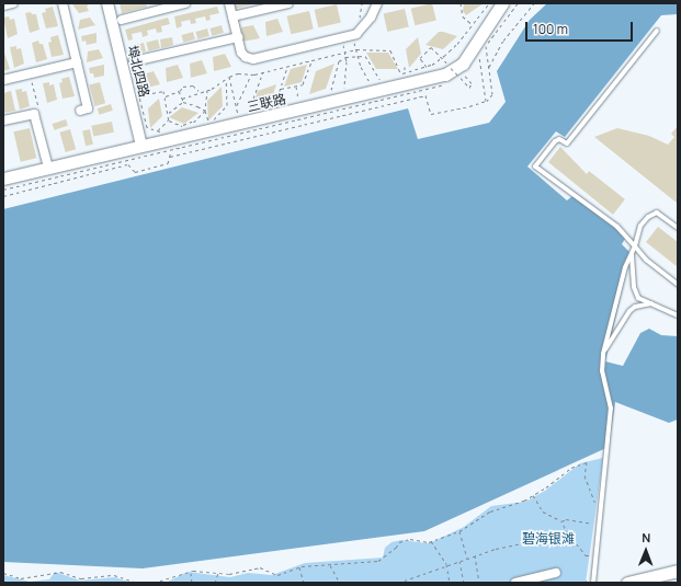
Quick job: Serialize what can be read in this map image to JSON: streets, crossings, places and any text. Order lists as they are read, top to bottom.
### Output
{
  "streets": {
    "main road": ["三联路"],
    "street": ["埠北四路"]
  },
  "crossings": [
    ["埠北四路", "三联路"]
  ],
  "parks": ["碧海银滩"],
  "scale_bar": "100 m",
  "north": "top"
}
